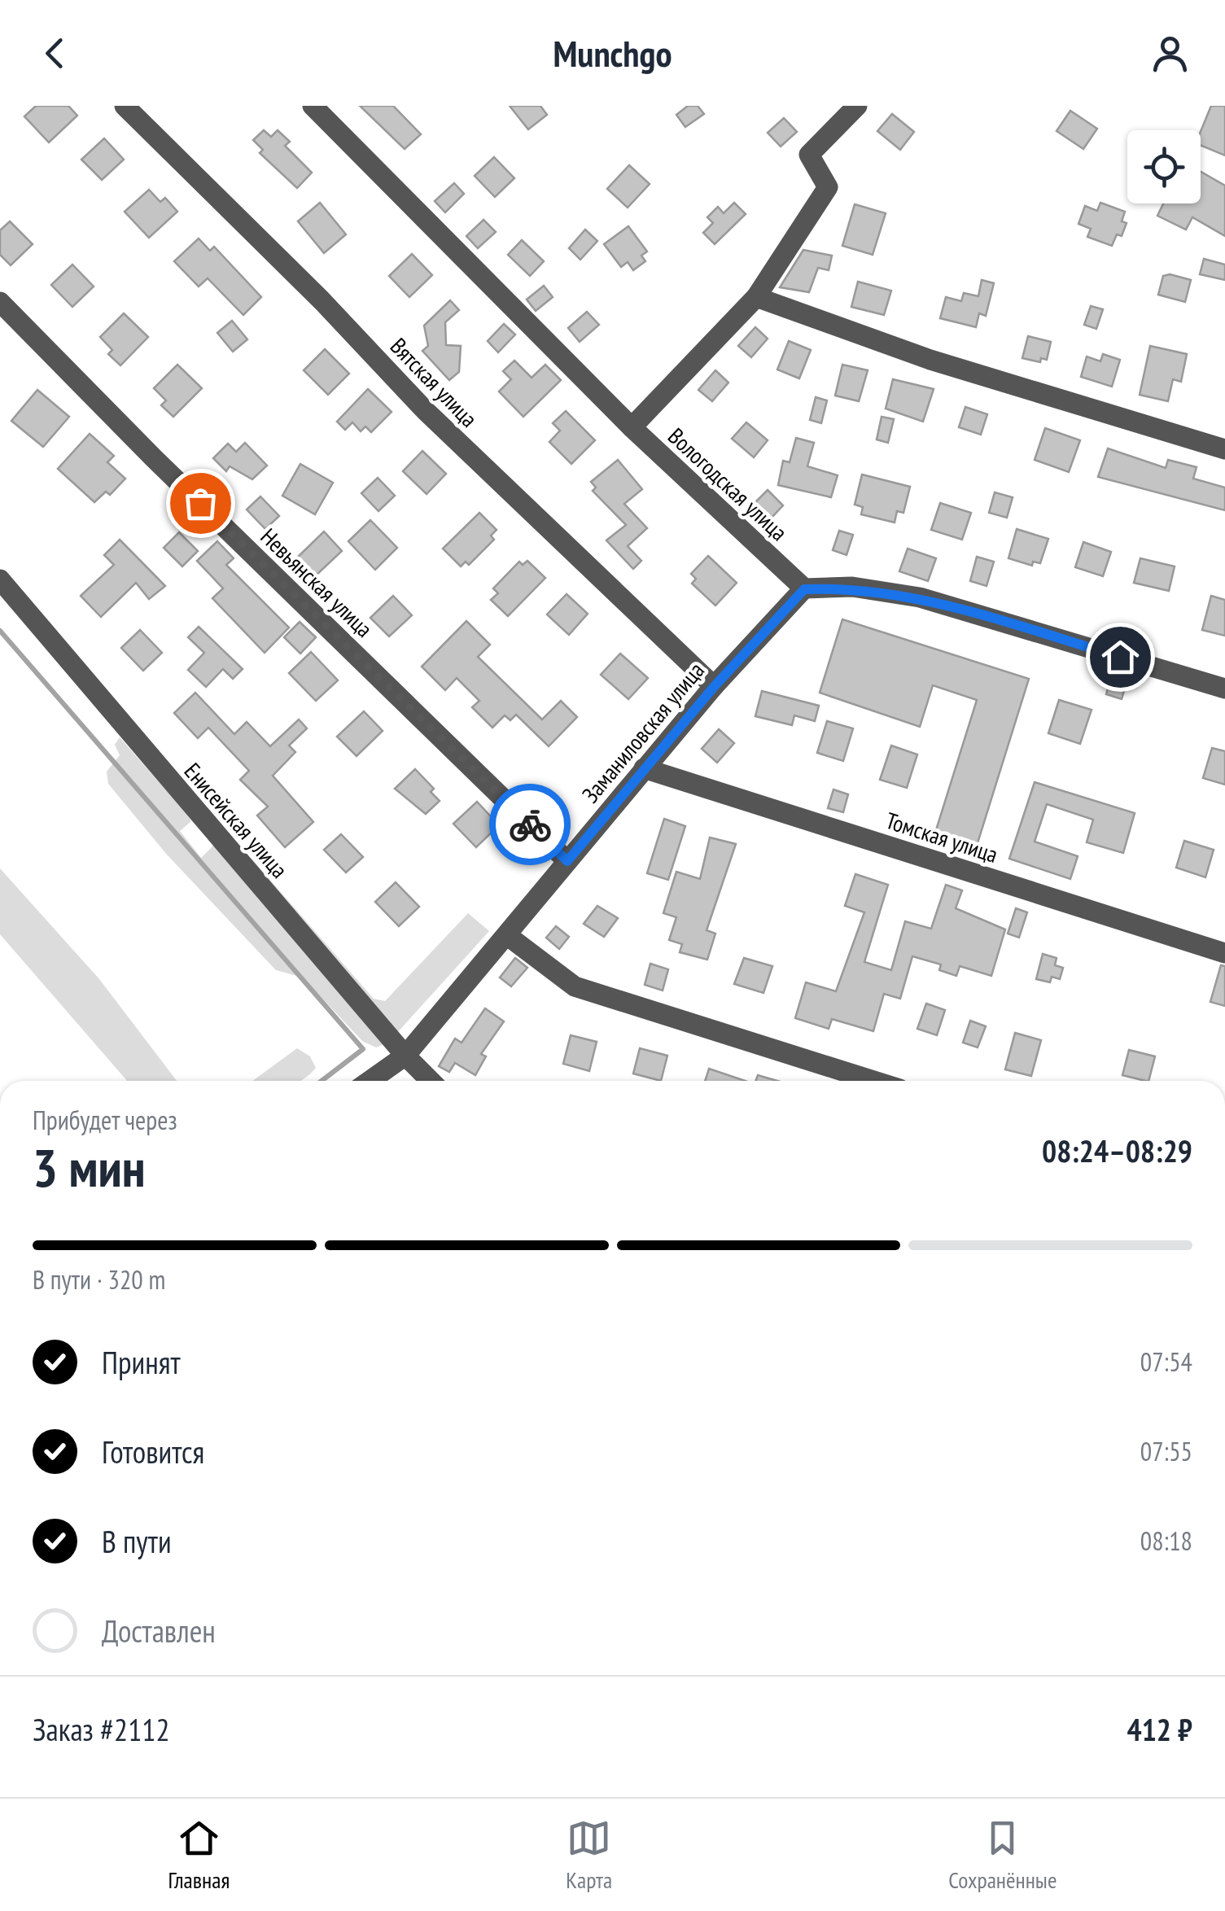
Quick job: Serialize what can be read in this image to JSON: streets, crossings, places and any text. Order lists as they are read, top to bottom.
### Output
{
  "streets": {
    "street": [
      "Вятская улица",
      "Вологодская улица",
      "Невьянская улица",
      "Заманиловская улица",
      "Енисейская улица",
      "Томская улица"
    ]
  },
  "crossings": [
    ["Вятская улица", "Заманиловская улица"],
    ["Вологодская улица", "Заманиловская улица"],
    ["Невьянская улица", "Заманиловская улица"],
    ["Заманиловская улица", "Енисейская улица"],
    ["Заманиловская улица", "Томская улица"]
  ],
  "page": {
    "header": "Munchgo",
    "heading": ["3 мин", "Прибудет через", "08:24–08:29"],
    "panel": ["Заказ #2112", "412 ₽"],
    "bar": "В пути · 320 m",
    "list": [
      ["Принят", "07:54"],
      ["Готовится", "07:55"],
      ["В пути", "08:18"],
      "Доставлен"
    ],
    "tabs": ["Главная", "Карта", "Сохранённые"]
  }
}
